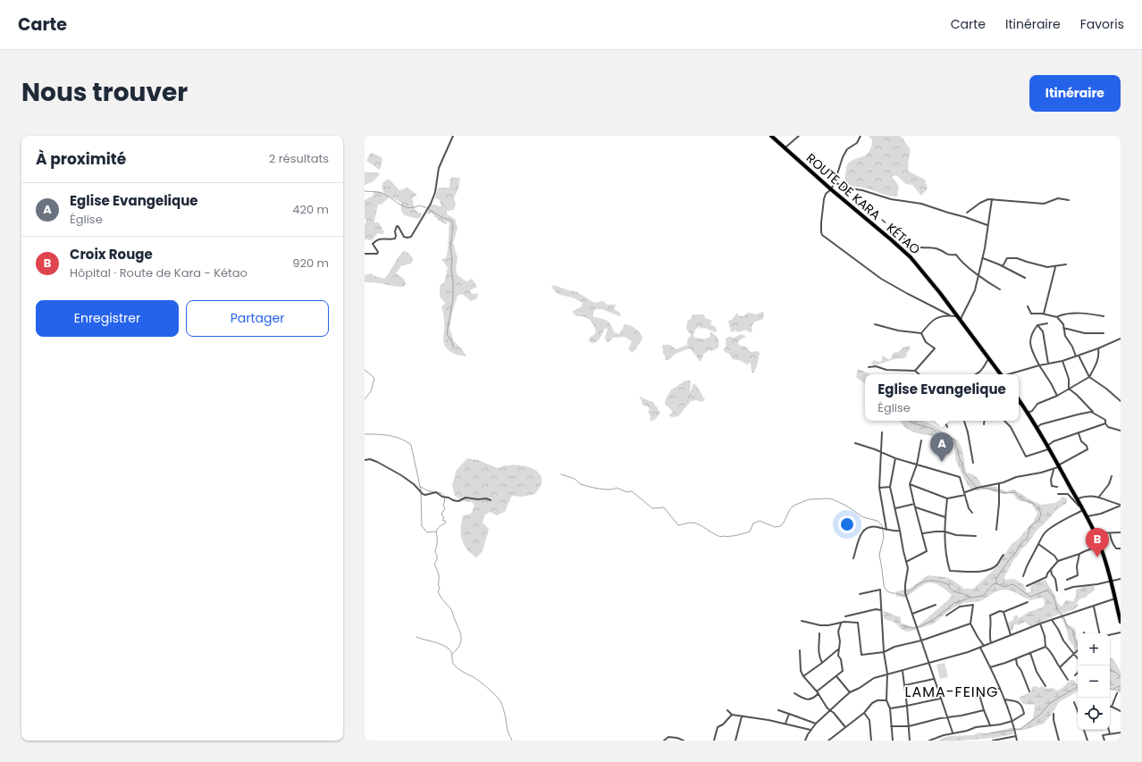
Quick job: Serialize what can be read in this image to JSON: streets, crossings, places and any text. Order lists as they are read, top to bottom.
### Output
{
  "streets": {
    "main road": ["ROUTE DE KARA - KÉTAO"]
  },
  "districts": ["LAMA-FEING"],
  "page": {
    "header": "Carte",
    "nav": ["Carte", "Itinéraire", "Favoris"],
    "title": "Nous trouver",
    "buttons": [
      "Itinéraire",
      ["Enregistrer", "Partager"]
    ],
    "heading": ["À proximité", "2 résultats"],
    "list": [
      {
        "mark": "A",
        "name": "Eglise Evangelique",
        "note": "Église",
        "value": "420 m"
      },
      {
        "mark": "B",
        "name": "Croix Rouge",
        "note": "Hôpital · Route de Kara - Kétao",
        "value": "920 m"
      }
    ],
    "popup": ["Eglise Evangelique", "Église"],
    "pins": ["A", "B"],
    "map_buttons": ["+", "−"]
  }
}
